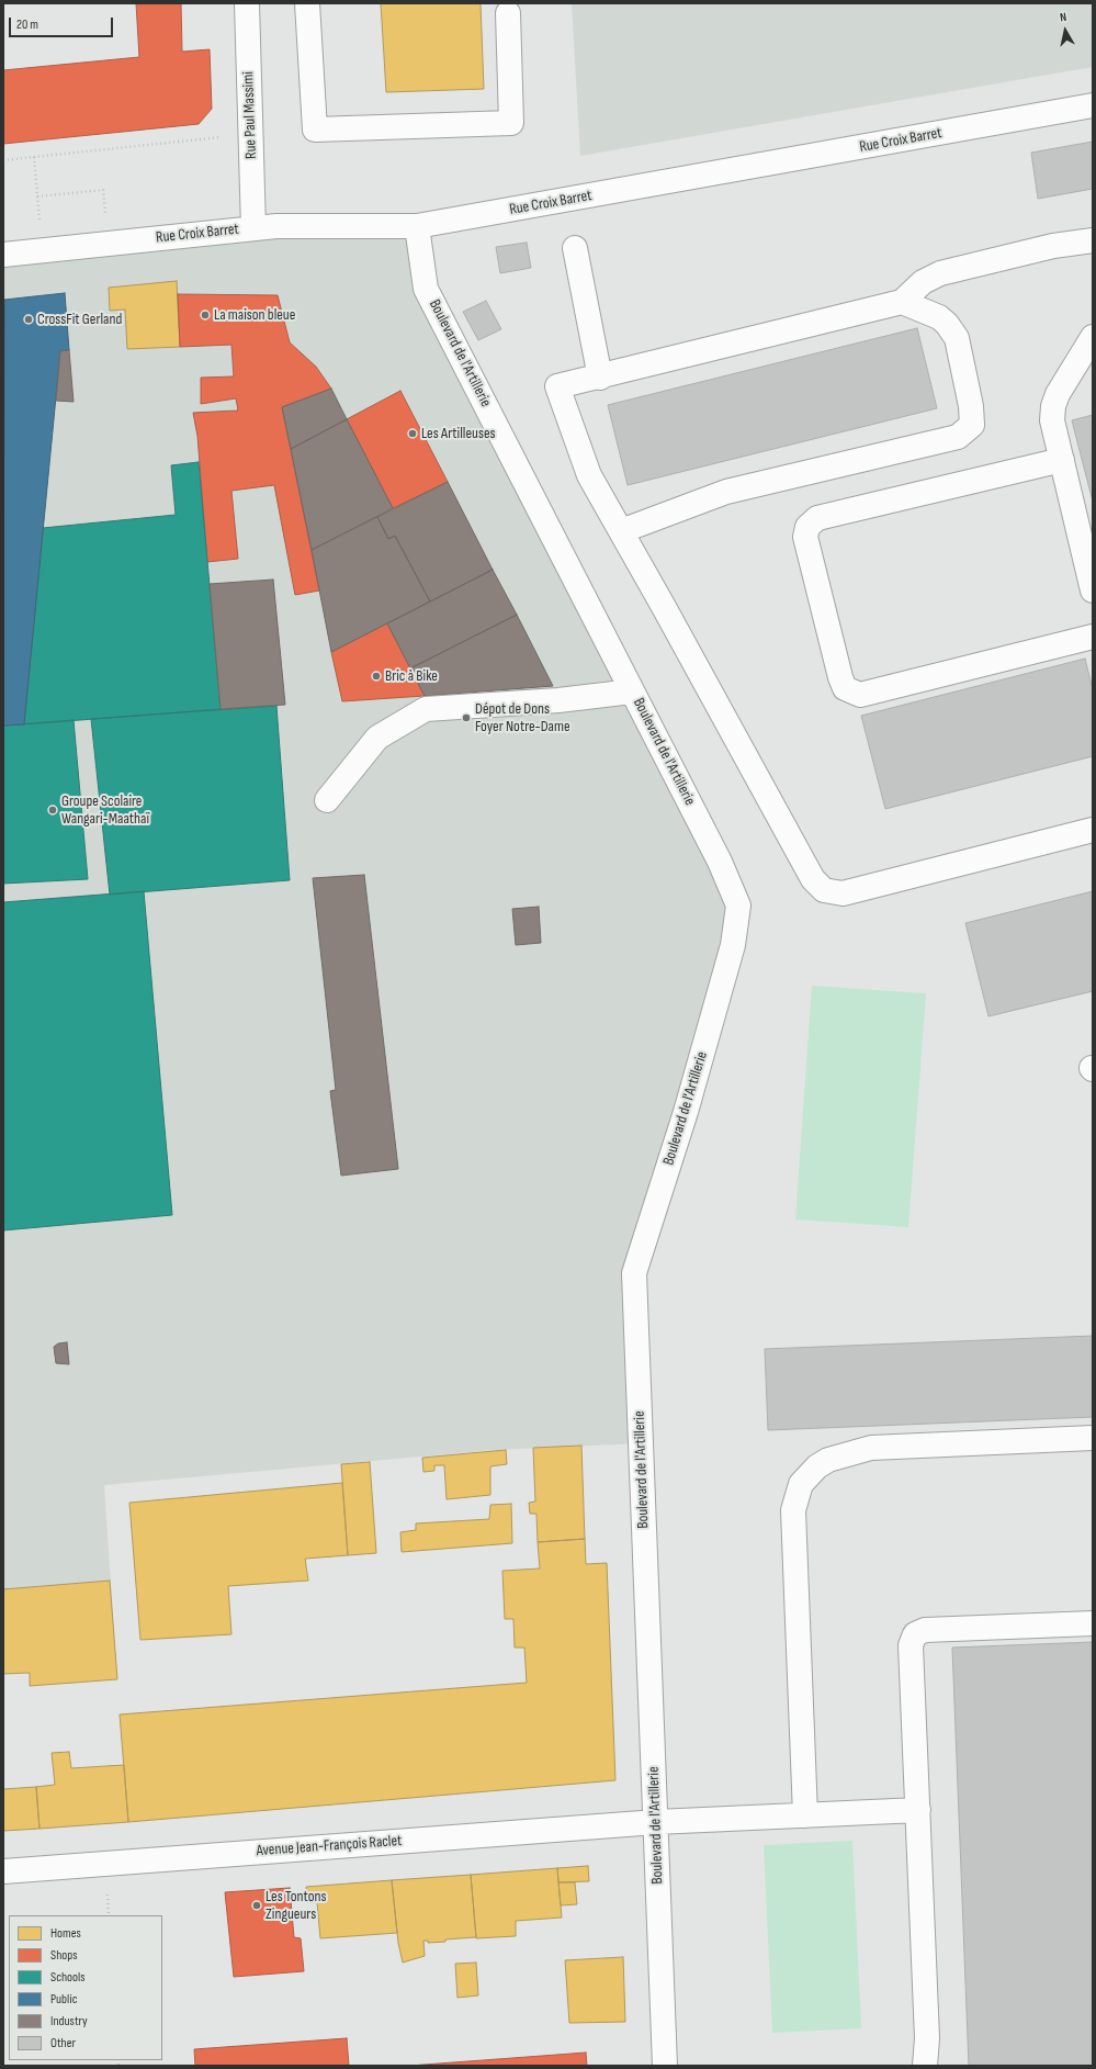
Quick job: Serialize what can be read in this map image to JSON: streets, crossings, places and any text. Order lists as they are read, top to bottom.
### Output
{
  "streets": {
    "street": [
      "Rue Paul Massimi",
      "Rue Croix Barret",
      "Boulevard de l'Artillerie",
      "Avenue Jean-François Raclet"
    ]
  },
  "crossings": [
    ["Rue Paul Massimi", "Rue Croix Barret"],
    ["Rue Croix Barret", "Boulevard de l'Artillerie"],
    ["Boulevard de l'Artillerie", "Avenue Jean-François Raclet"]
  ],
  "places": [
    "La maison bleue",
    "CrossFit Gerland",
    "Les Artilleuses",
    "Bric à Bike",
    "Dépot de Dons Foyer Notre-Dame",
    "Groupe Scolaire Wangari-Maathaï",
    "Les Tontons Zingueurs"
  ],
  "legend": [
    "Homes",
    "Shops",
    "Schools",
    "Public",
    "Industry",
    "Other"
  ],
  "scale_bar": "20 m",
  "north": "top"
}
